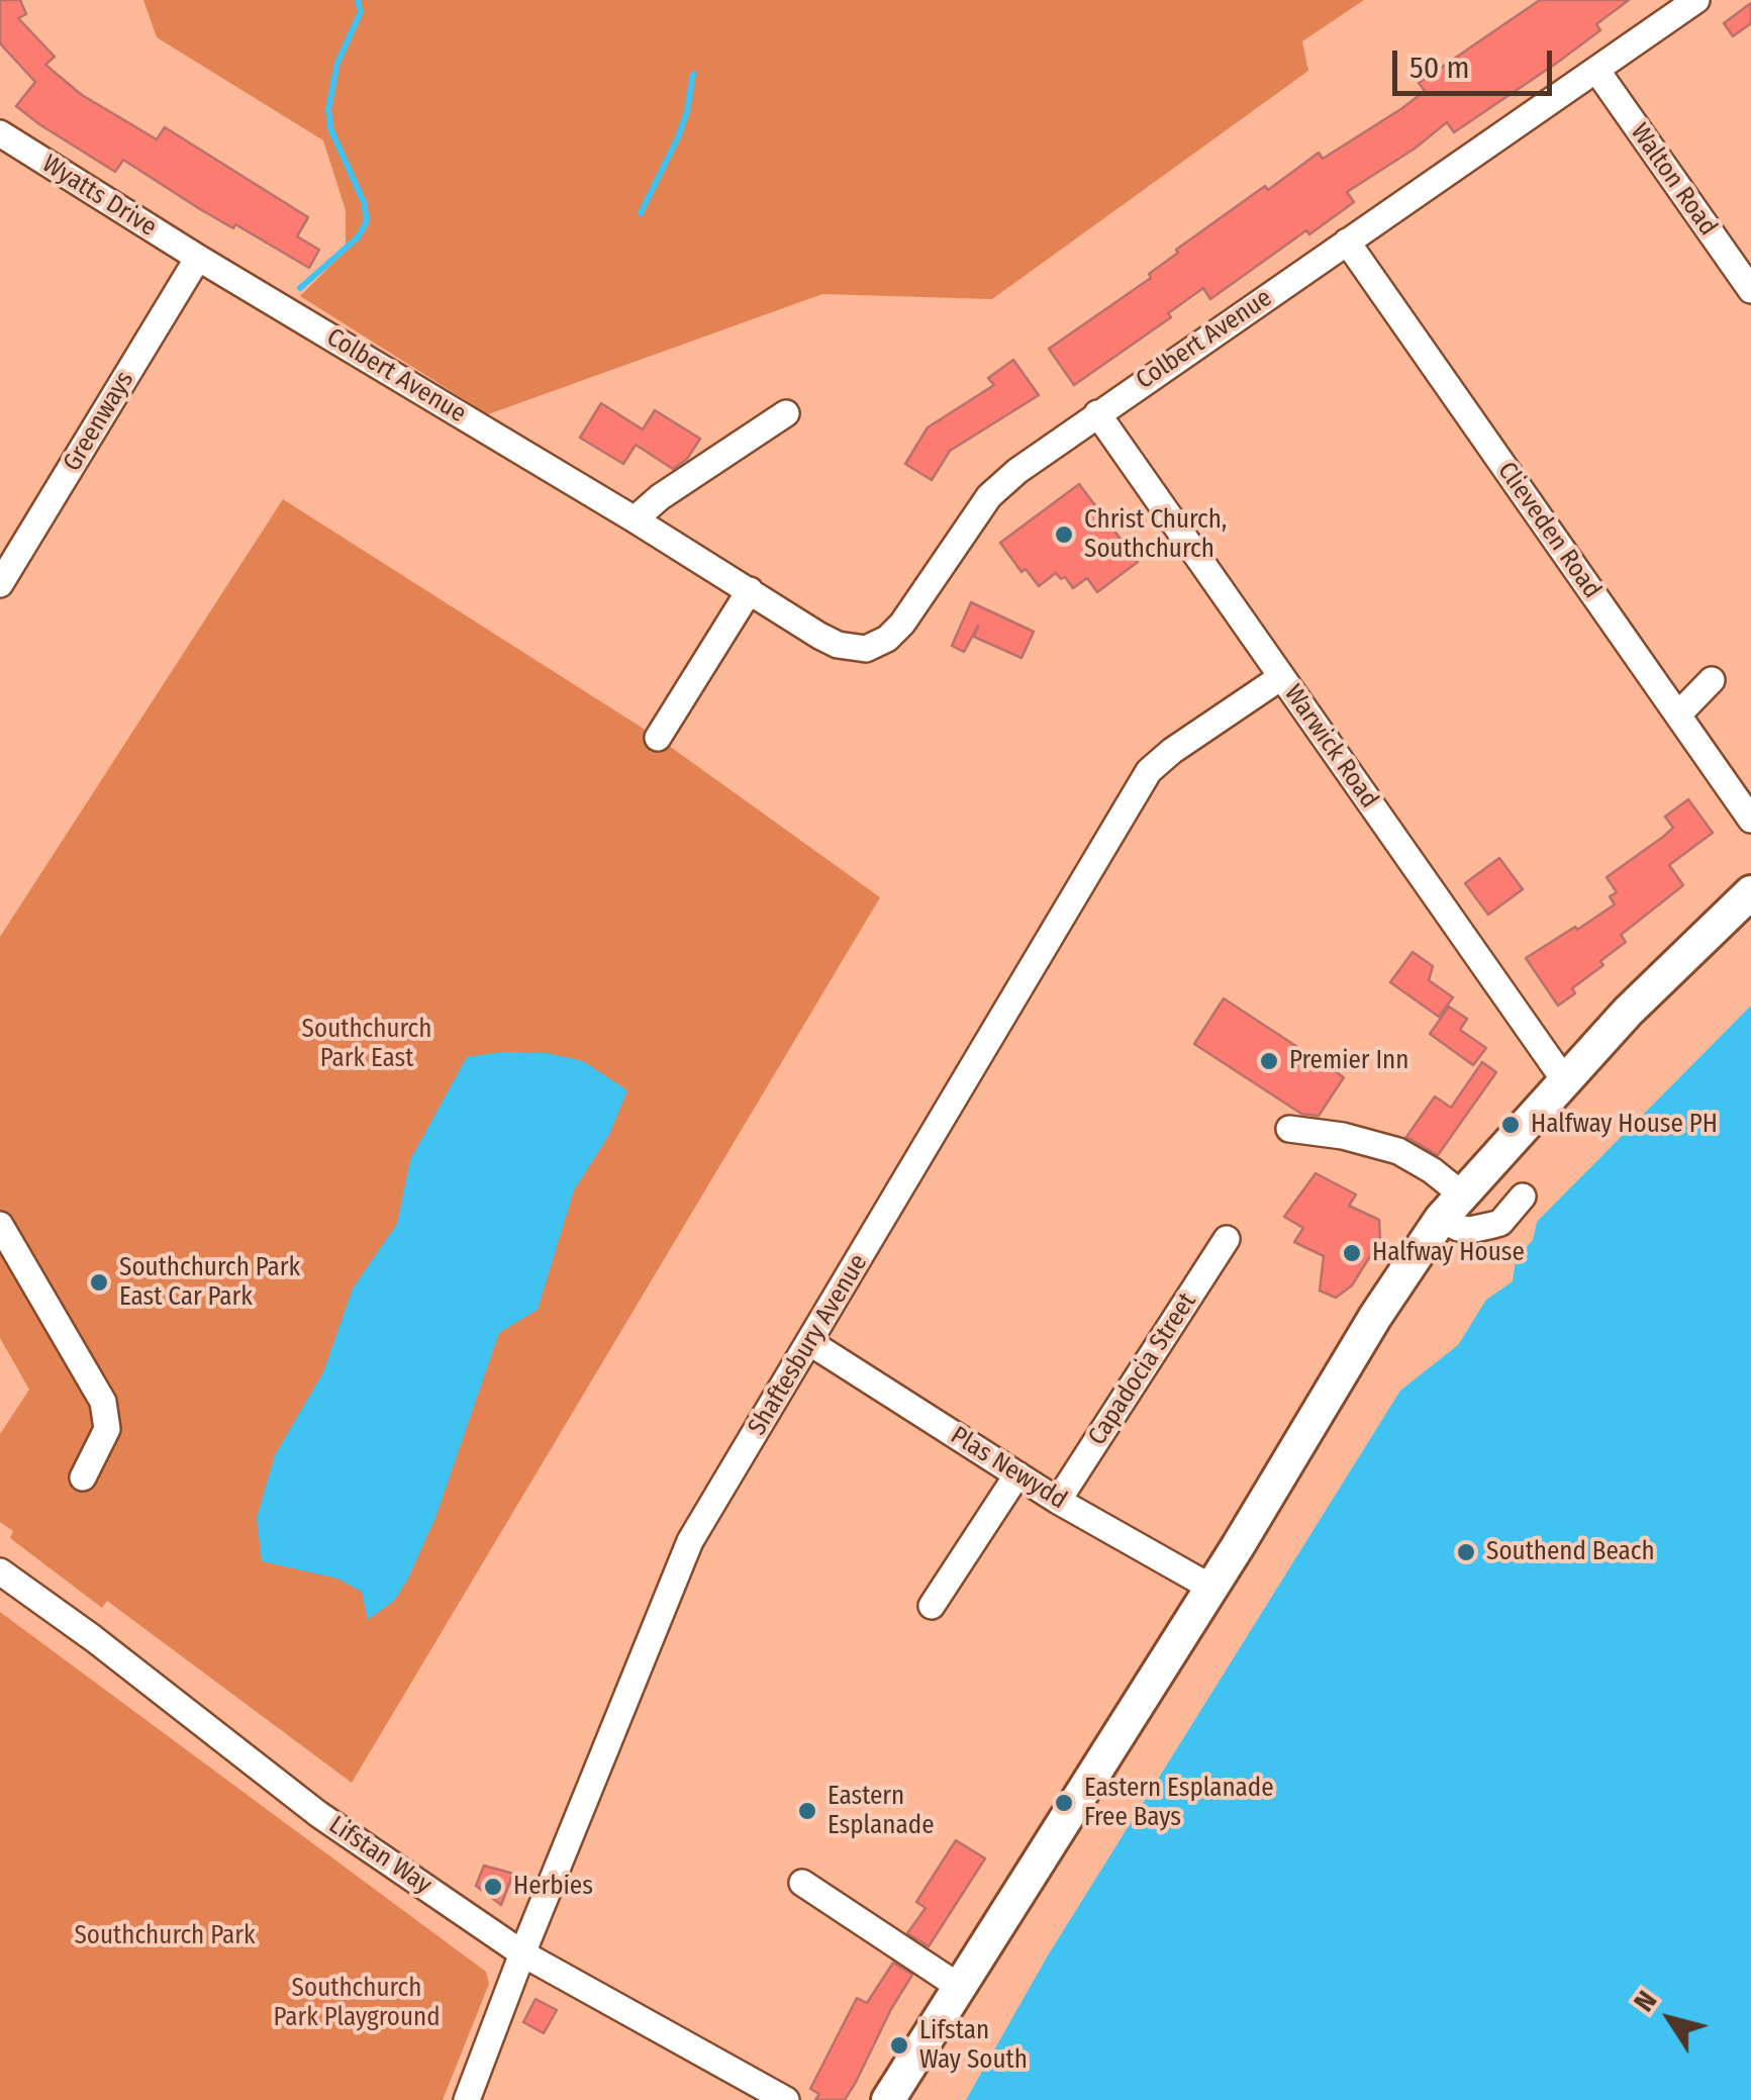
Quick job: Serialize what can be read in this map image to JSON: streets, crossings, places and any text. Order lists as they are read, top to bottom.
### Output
{
  "streets": {
    "street": [
      "Walton Road",
      "Wyatts Drive",
      "Colbert Avenue",
      "Greenways",
      "Clieveden Road",
      "Warwick Road",
      "Shaftesbury Avenue",
      "Capadocia Street",
      "Plas Newydd",
      "Lifstan Way"
    ]
  },
  "crossings": [
    ["Walton Road", "Colbert Avenue"],
    ["Wyatts Drive", "Colbert Avenue"],
    ["Wyatts Drive", "Greenways"],
    ["Colbert Avenue", "Greenways"],
    ["Colbert Avenue", "Clieveden Road"],
    ["Colbert Avenue", "Warwick Road"],
    ["Warwick Road", "Shaftesbury Avenue"],
    ["Shaftesbury Avenue", "Plas Newydd"],
    ["Shaftesbury Avenue", "Lifstan Way"],
    ["Capadocia Street", "Plas Newydd"]
  ],
  "parks": ["Southchurch Park East", "Southchurch Park", "Southchurch Park Playground"],
  "places": [
    "Christ Church, Southchurch",
    "Premier Inn",
    "Halfway House PH",
    "Halfway House",
    "Southchurch Park East Car Park",
    "Southend Beach",
    "Eastern Esplanade Free Bays",
    "Eastern Esplanade",
    "Herbies",
    "Lifstan Way South"
  ],
  "scale_bar": "50 m",
  "north": "top left"
}
